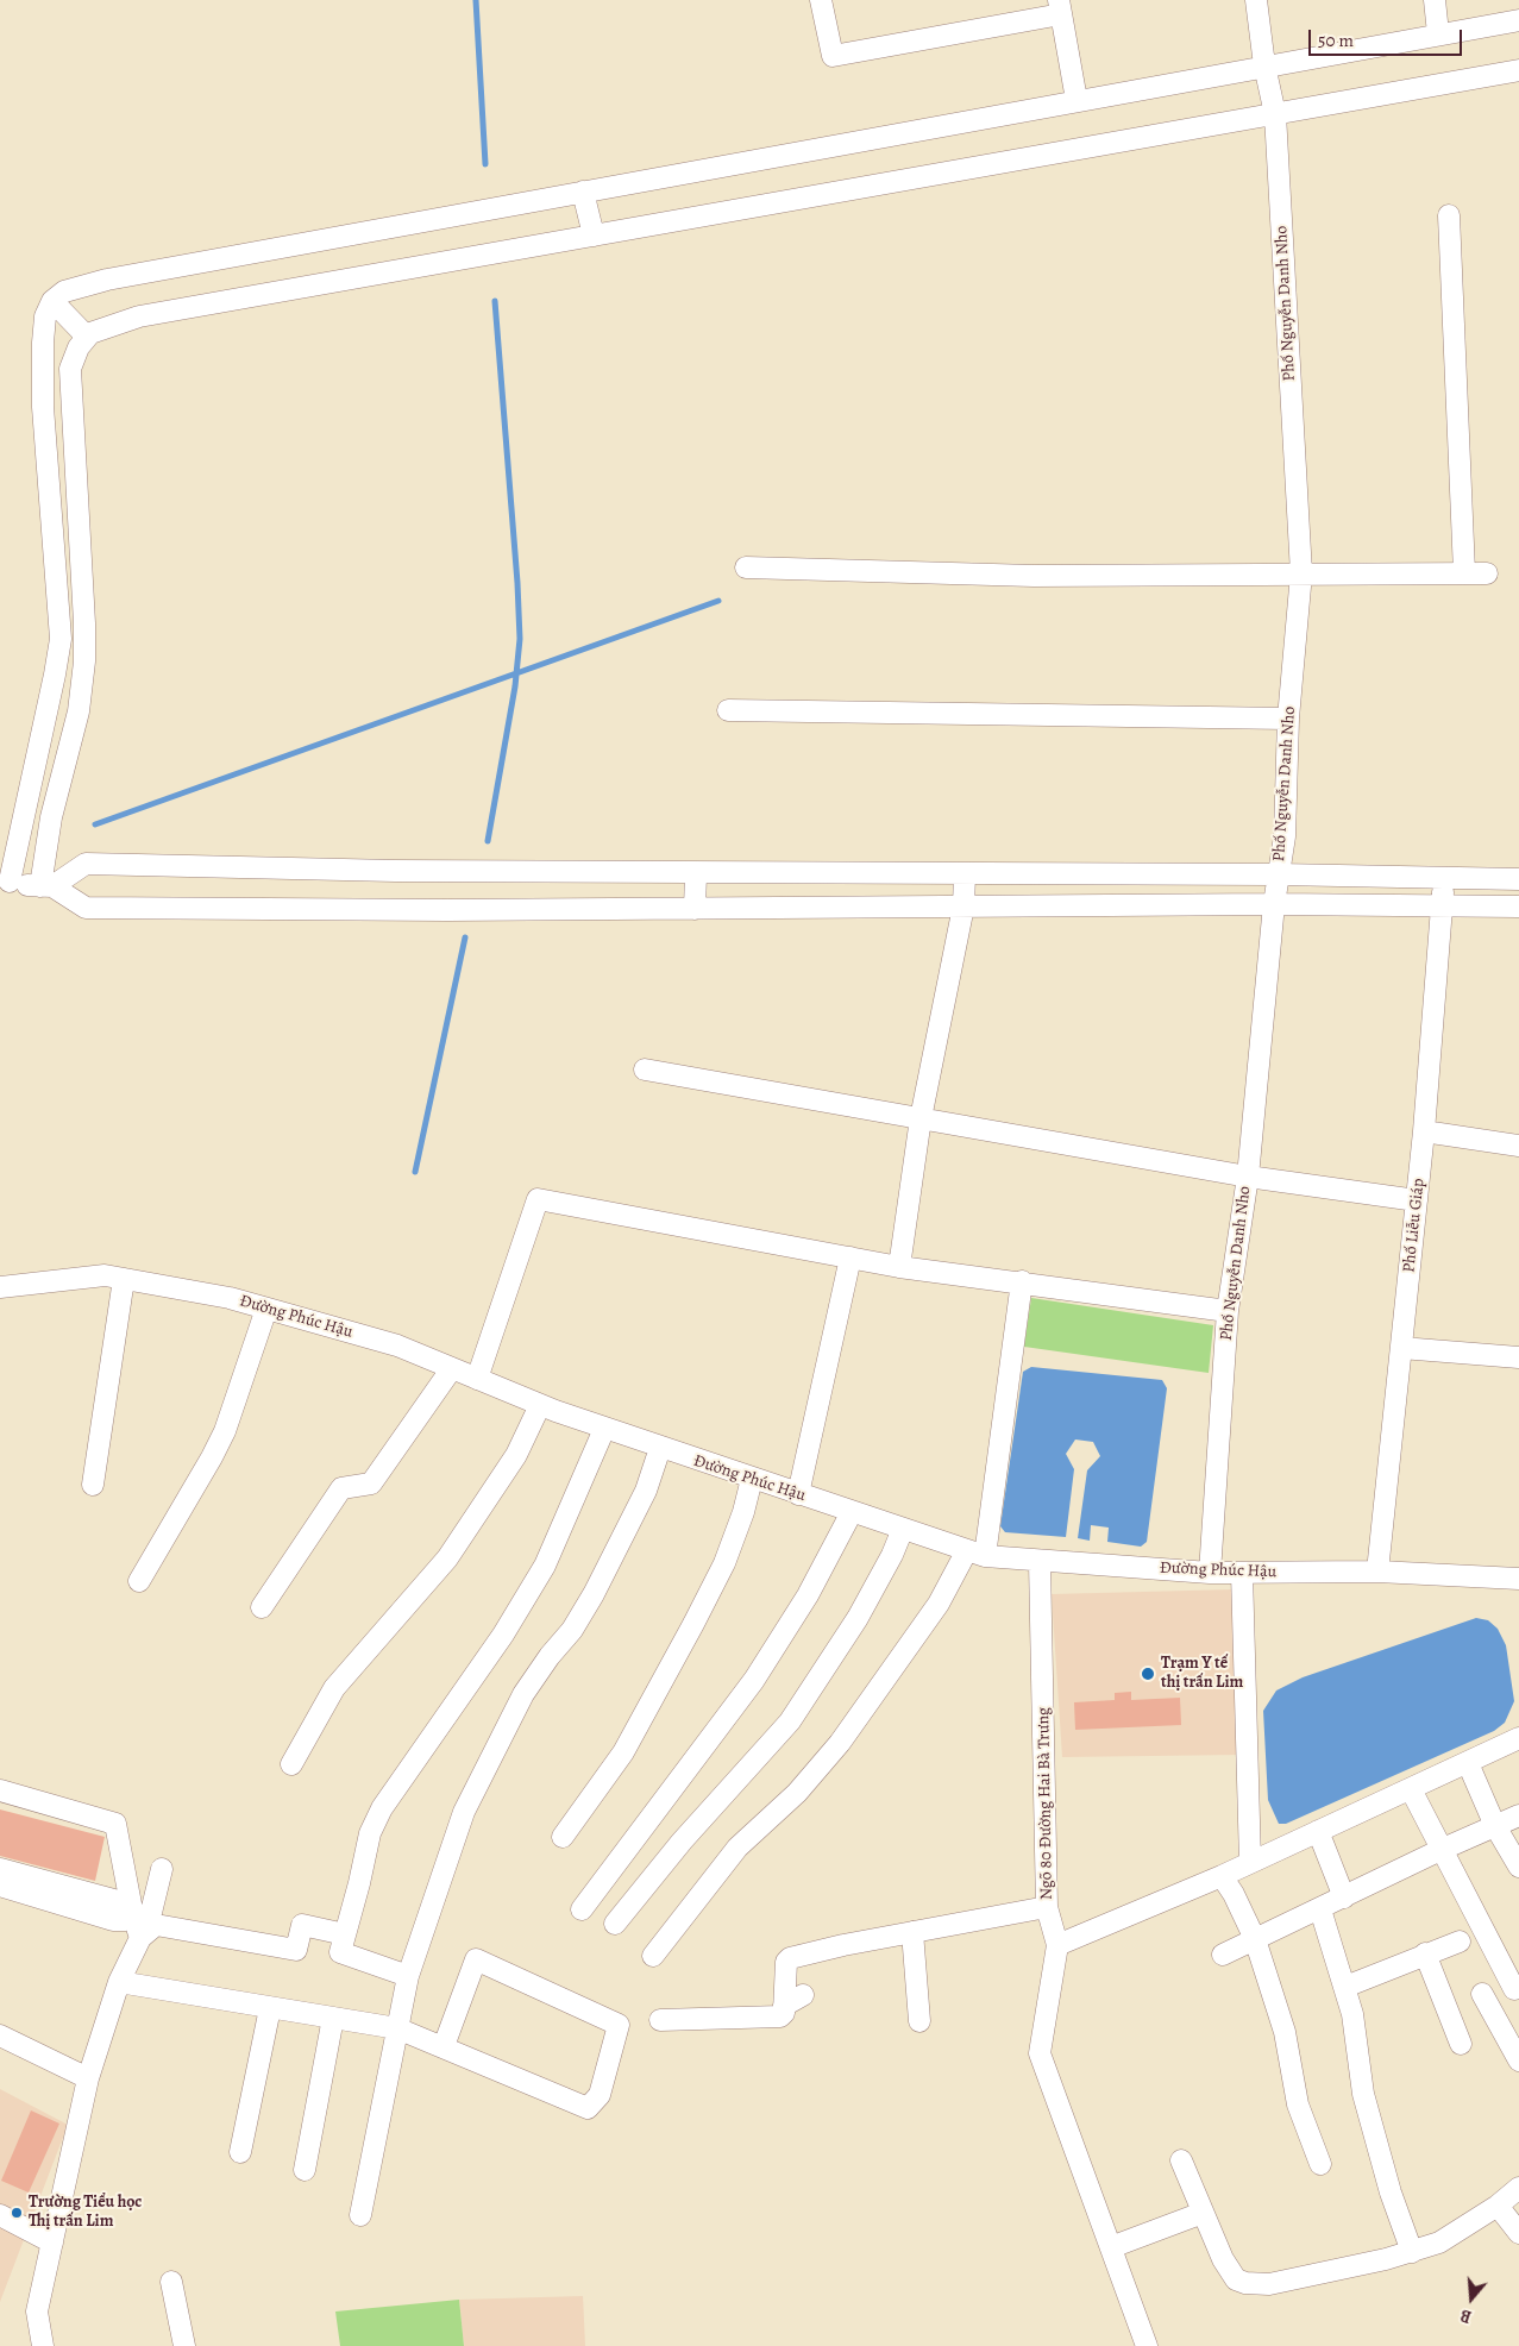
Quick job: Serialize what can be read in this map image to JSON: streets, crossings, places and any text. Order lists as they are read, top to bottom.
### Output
{
  "streets": {
    "street": [
      "Phố Nguyễn Danh Nho",
      "Phố Liễu Giáp",
      "Đường Phúc Hậu",
      "Ngõ 80 Đường Hai Bà Trưng"
    ]
  },
  "crossings": [
    ["Phố Nguyễn Danh Nho", "Đường Phúc Hậu"],
    ["Phố Liễu Giáp", "Đường Phúc Hậu"],
    ["Đường Phúc Hậu", "Ngõ 80 Đường Hai Bà Trưng"]
  ],
  "places": ["Trạm Y tế thị trấn Lim", "Trường Tiểu học Thị trấn Lim"],
  "scale_bar": "50 m",
  "north": "bottom"
}
